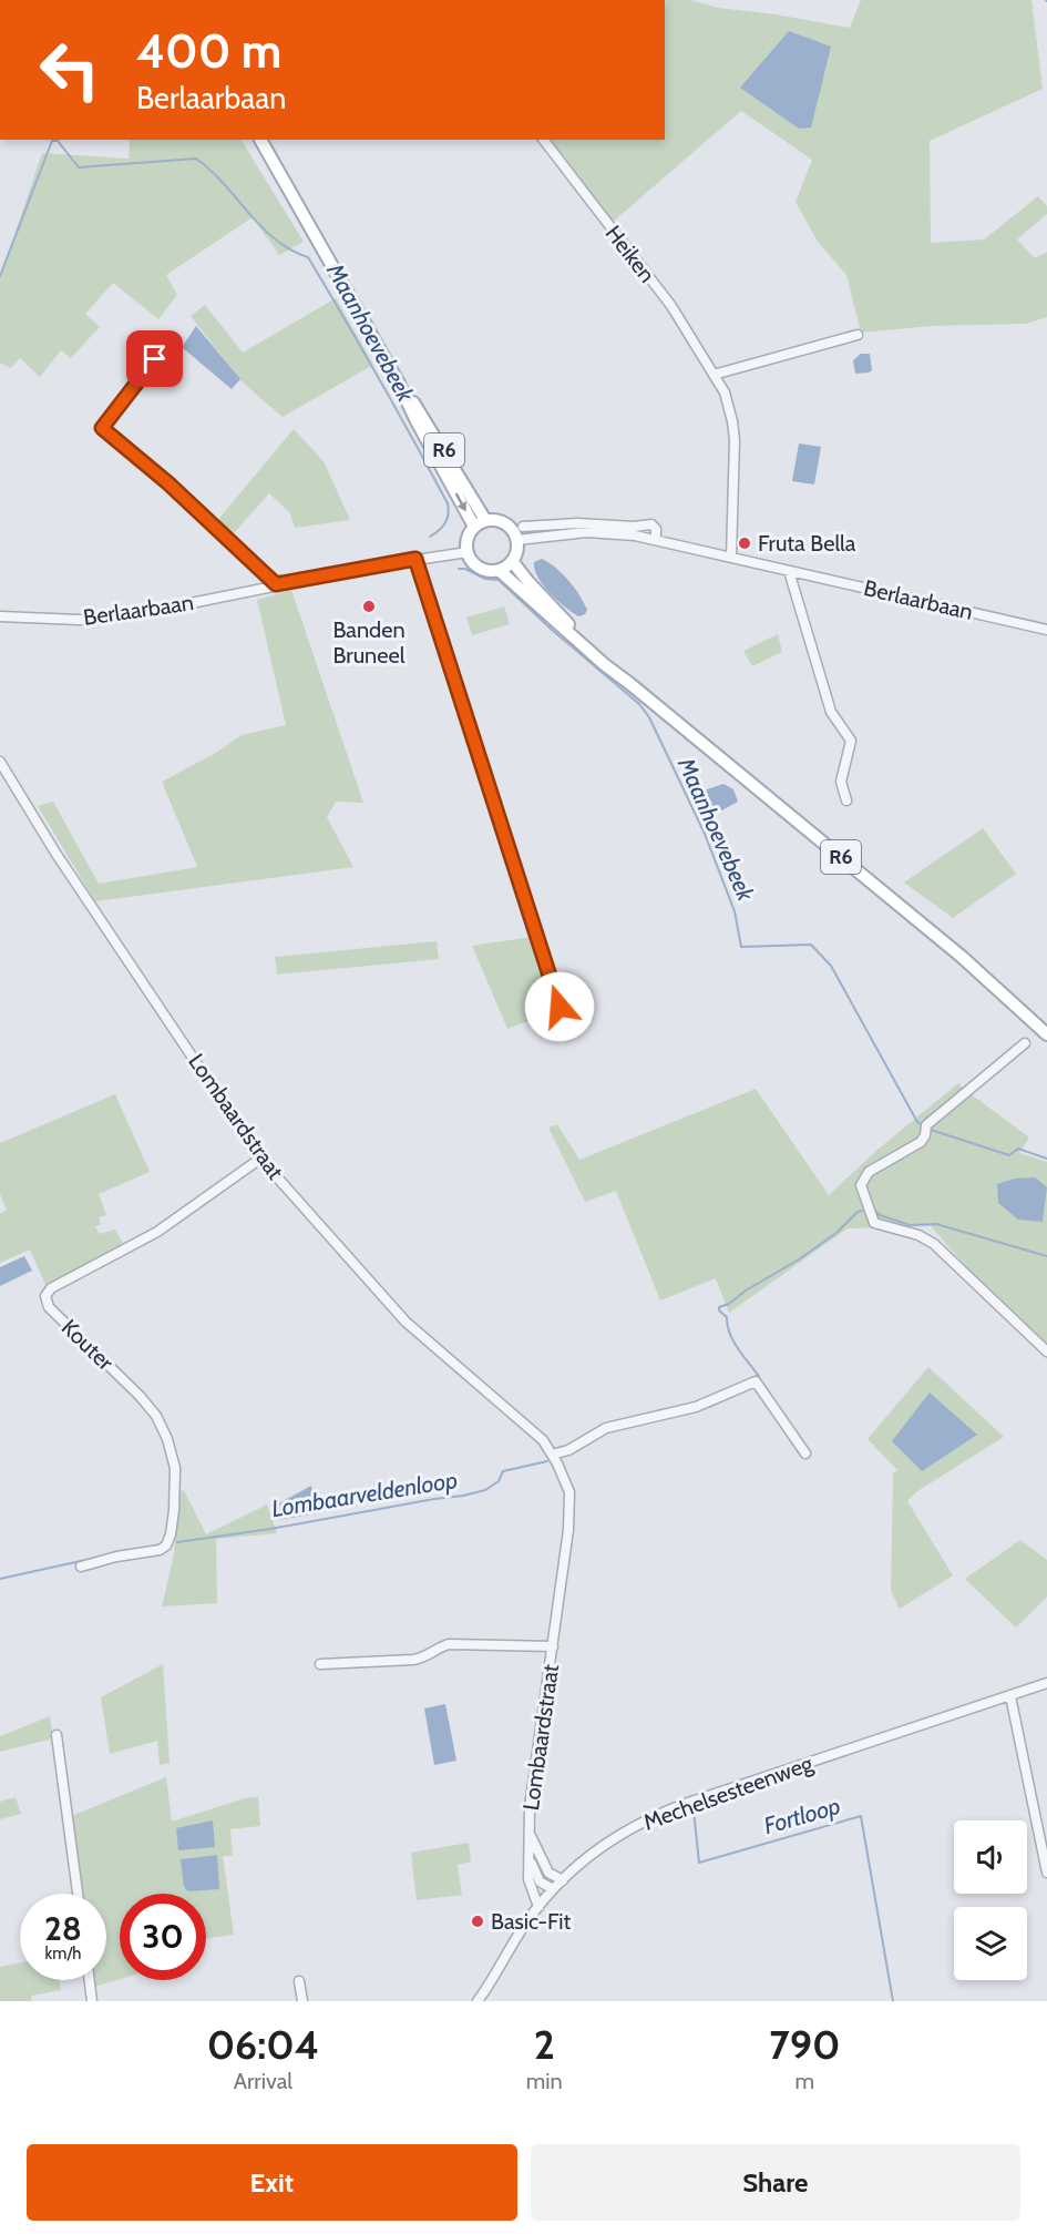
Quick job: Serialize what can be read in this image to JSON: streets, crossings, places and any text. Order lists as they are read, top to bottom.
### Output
{
  "streets": {
    "main road": ["R6"],
    "street": [
      "Heiken",
      "Berlaarbaan",
      "Lombaardstraat",
      "Kouter",
      "Mechelsesteenweg"
    ]
  },
  "crossings": [
    ["Heiken", "Berlaarbaan"],
    ["R6", "Berlaarbaan"],
    ["Lombaardstraat", "Kouter"],
    ["Lombaardstraat", "Mechelsesteenweg"]
  ],
  "water": ["Maanhoevebeek", "Lombaarveldenloop", "Fortloop"],
  "places": ["Fruta Bella", "Banden Bruneel", "Basic-Fit"],
  "page": {
    "turn": ["400 m", "Berlaarbaan"],
    "speed": "28 km/h",
    "limit": "30",
    "eta": [
      "06:04",
      "Arrival",
      "2",
      "min",
      "790",
      "m"
    ],
    "buttons": ["Exit", "Share"]
  }
}
